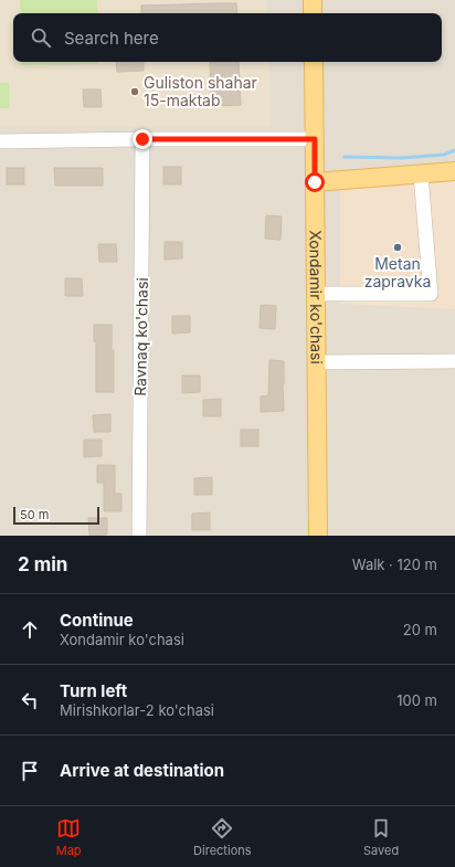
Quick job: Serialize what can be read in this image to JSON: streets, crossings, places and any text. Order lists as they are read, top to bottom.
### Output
{
  "streets": {
    "main road": ["Xondamir ko'chasi"],
    "street": ["Ravnaq ko'chasi"]
  },
  "places": ["Guliston shahar 15-maktab", "Metan zapravka"],
  "scale_bar": "50 m",
  "page": {
    "search": "Search here",
    "scale": "50 m",
    "heading": ["2 min", "Walk · 120 m"],
    "list": [
      ["Continue", "Xondamir ko'chasi", "20 m"],
      ["Turn left", "Mirishkorlar-2 ko'chasi", "100 m"],
      "Arrive at destination"
    ],
    "nav": ["Map", "Directions", "Saved"]
  }
}
